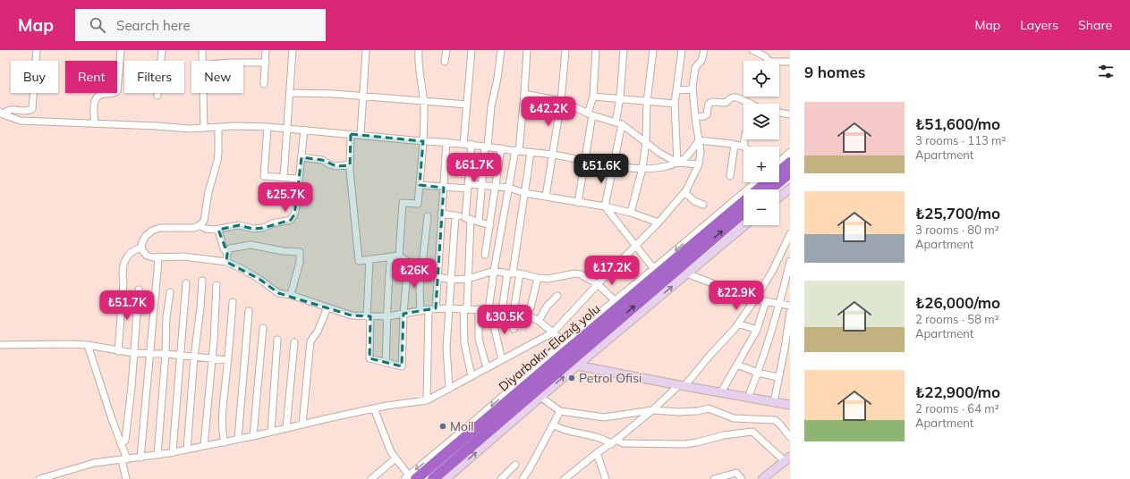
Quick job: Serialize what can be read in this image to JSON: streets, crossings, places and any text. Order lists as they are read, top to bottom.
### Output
{
  "streets": {
    "highway": ["Diyarbakır-Elazığ yolu"]
  },
  "places": ["Petrol Ofisi", "Moil"],
  "page": {
    "header": "Map",
    "search": "Search here",
    "nav": ["Map", "Layers", "Share"],
    "heading": "9 homes",
    "map_buttons": ["+", "−"],
    "chip": [
      "Buy",
      "Rent",
      "Filters",
      "New"
    ],
    "list": [
      {
        "name": "₺51,600/mo",
        "note": "3 rooms · 113 m² · Apartment"
      },
      {
        "name": "₺25,700/mo",
        "note": "3 rooms · 80 m² · Apartment"
      },
      {
        "name": "₺26,000/mo",
        "note": "2 rooms · 58 m² · Apartment"
      },
      {
        "name": "₺22,900/mo",
        "note": "2 rooms · 64 m² · Apartment"
      }
    ],
    "price": [
      "₺42.2K",
      "₺61.7K",
      "₺51.6K",
      "₺25.7K",
      "₺17.2K",
      "₺26K",
      "₺22.9K",
      "₺51.7K",
      "₺30.5K"
    ]
  }
}
